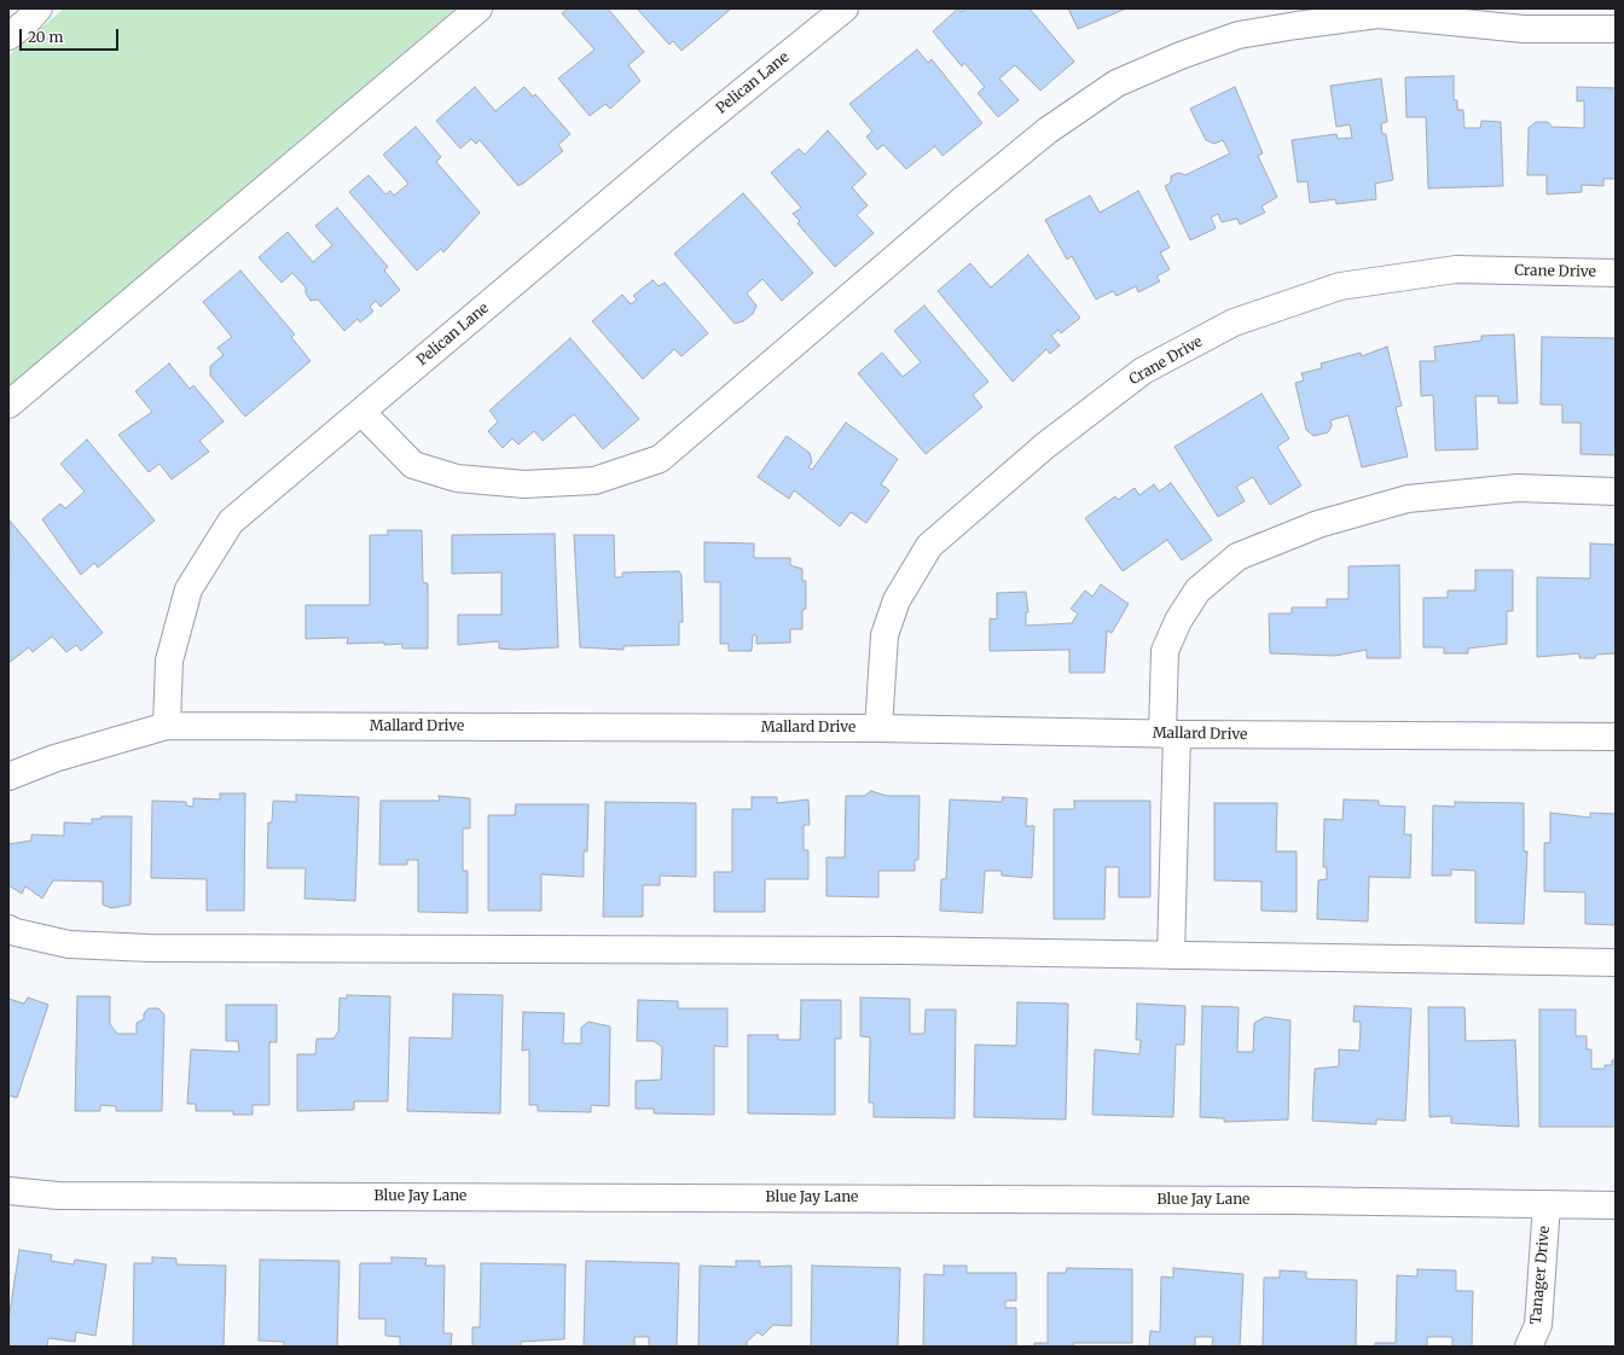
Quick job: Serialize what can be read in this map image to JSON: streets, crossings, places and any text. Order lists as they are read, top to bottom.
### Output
{
  "streets": {
    "street": [
      "Pelican Lane",
      "Crane Drive",
      "Mallard Drive",
      "Blue Jay Lane",
      "Tanager Drive"
    ]
  },
  "crossings": [
    ["Pelican Lane", "Mallard Drive"],
    ["Crane Drive", "Mallard Drive"],
    ["Blue Jay Lane", "Tanager Drive"]
  ],
  "scale_bar": "20 m"
}
